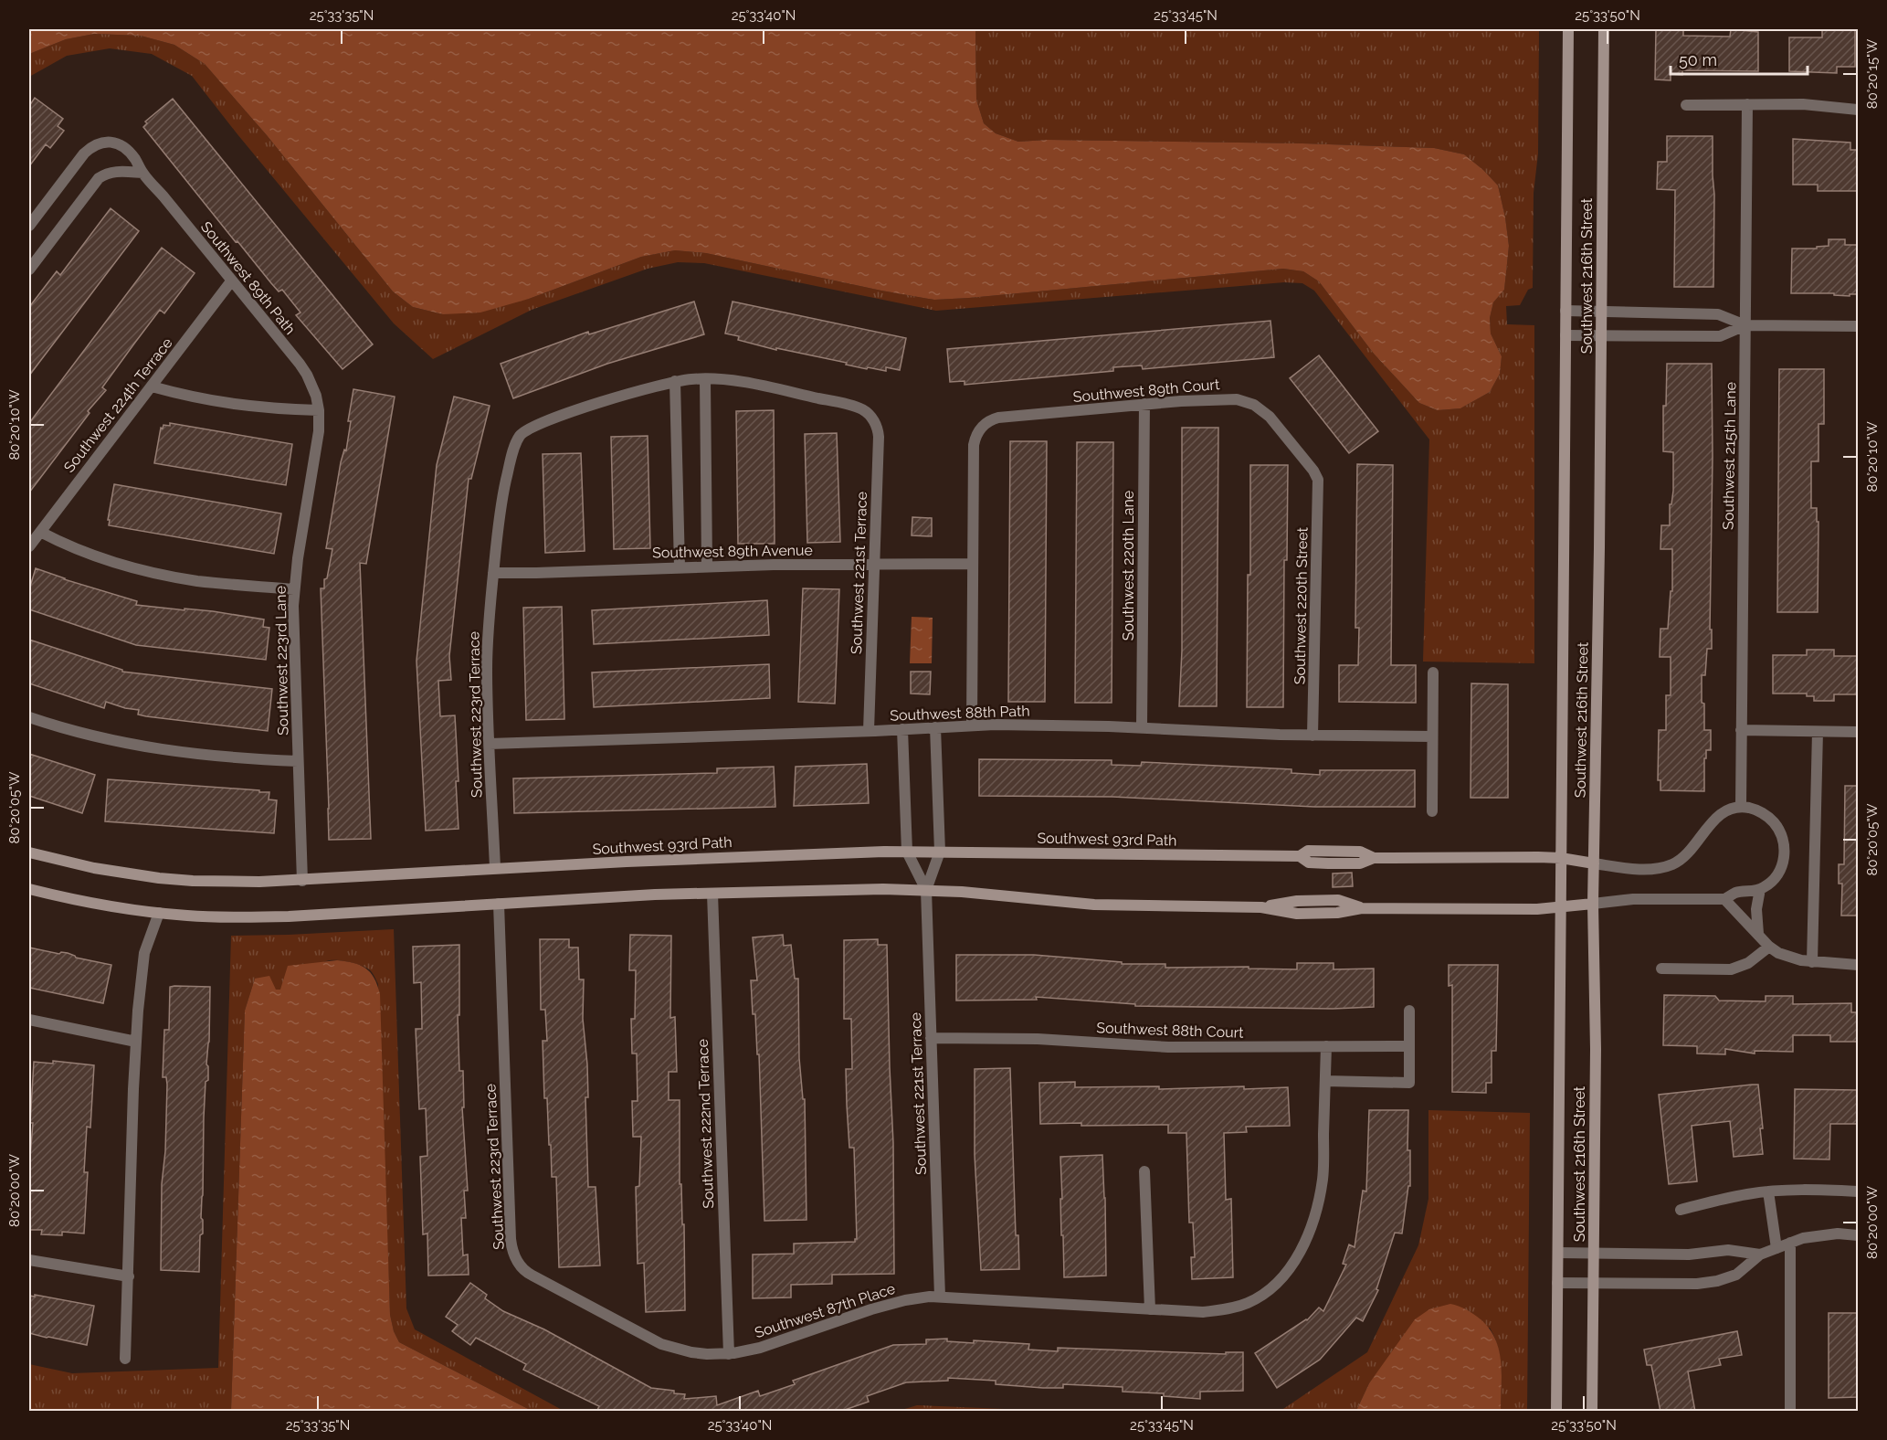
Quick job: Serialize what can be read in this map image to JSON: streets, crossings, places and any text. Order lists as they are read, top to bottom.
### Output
{
  "streets": {
    "street": [
      "Southwest 216th Street",
      "Southwest 89th Path",
      "Southwest 89th Court",
      "Southwest 224th Terrace",
      "Southwest 215th Lane",
      "Southwest 89th Avenue",
      "Southwest 220th Lane",
      "Southwest 221st Terrace",
      "Southwest 220th Street",
      "Southwest 223rd Lane",
      "Southwest 88th Path",
      "Southwest 223rd Terrace",
      "Southwest 93rd Path",
      "Southwest 88th Court",
      "Southwest 222nd Terrace",
      "Southwest 87th Place"
    ]
  },
  "crossings": [
    ["Southwest 216th Street", "Southwest 93rd Path"],
    ["Southwest 89th Path", "Southwest 224th Terrace"],
    ["Southwest 89th Path", "Southwest 223rd Lane"],
    ["Southwest 89th Court", "Southwest 89th Avenue"],
    ["Southwest 89th Court", "Southwest 220th Lane"],
    ["Southwest 89th Court", "Southwest 220th Street"],
    ["Southwest 89th Avenue", "Southwest 221st Terrace"],
    ["Southwest 89th Avenue", "Southwest 223rd Terrace"],
    ["Southwest 220th Lane", "Southwest 88th Path"],
    ["Southwest 221st Terrace", "Southwest 88th Path"],
    ["Southwest 221st Terrace", "Southwest 93rd Path"],
    ["Southwest 221st Terrace", "Southwest 88th Court"],
    ["Southwest 221st Terrace", "Southwest 87th Place"],
    ["Southwest 220th Street", "Southwest 88th Path"],
    ["Southwest 223rd Lane", "Southwest 93rd Path"],
    ["Southwest 88th Path", "Southwest 223rd Terrace"],
    ["Southwest 223rd Terrace", "Southwest 93rd Path"],
    ["Southwest 223rd Terrace", "Southwest 87th Place"],
    ["Southwest 222nd Terrace", "Southwest 87th Place"]
  ],
  "scale_bar": "50 m",
  "coordinates": [
    "25°33'35\"N",
    "25°33'40\"N",
    "25°33'45\"N",
    "25°33'50\"N",
    "80°20'15\"W",
    "80°20'10\"W",
    "80°20'05\"W",
    "80°20'00\"W"
  ]
}
